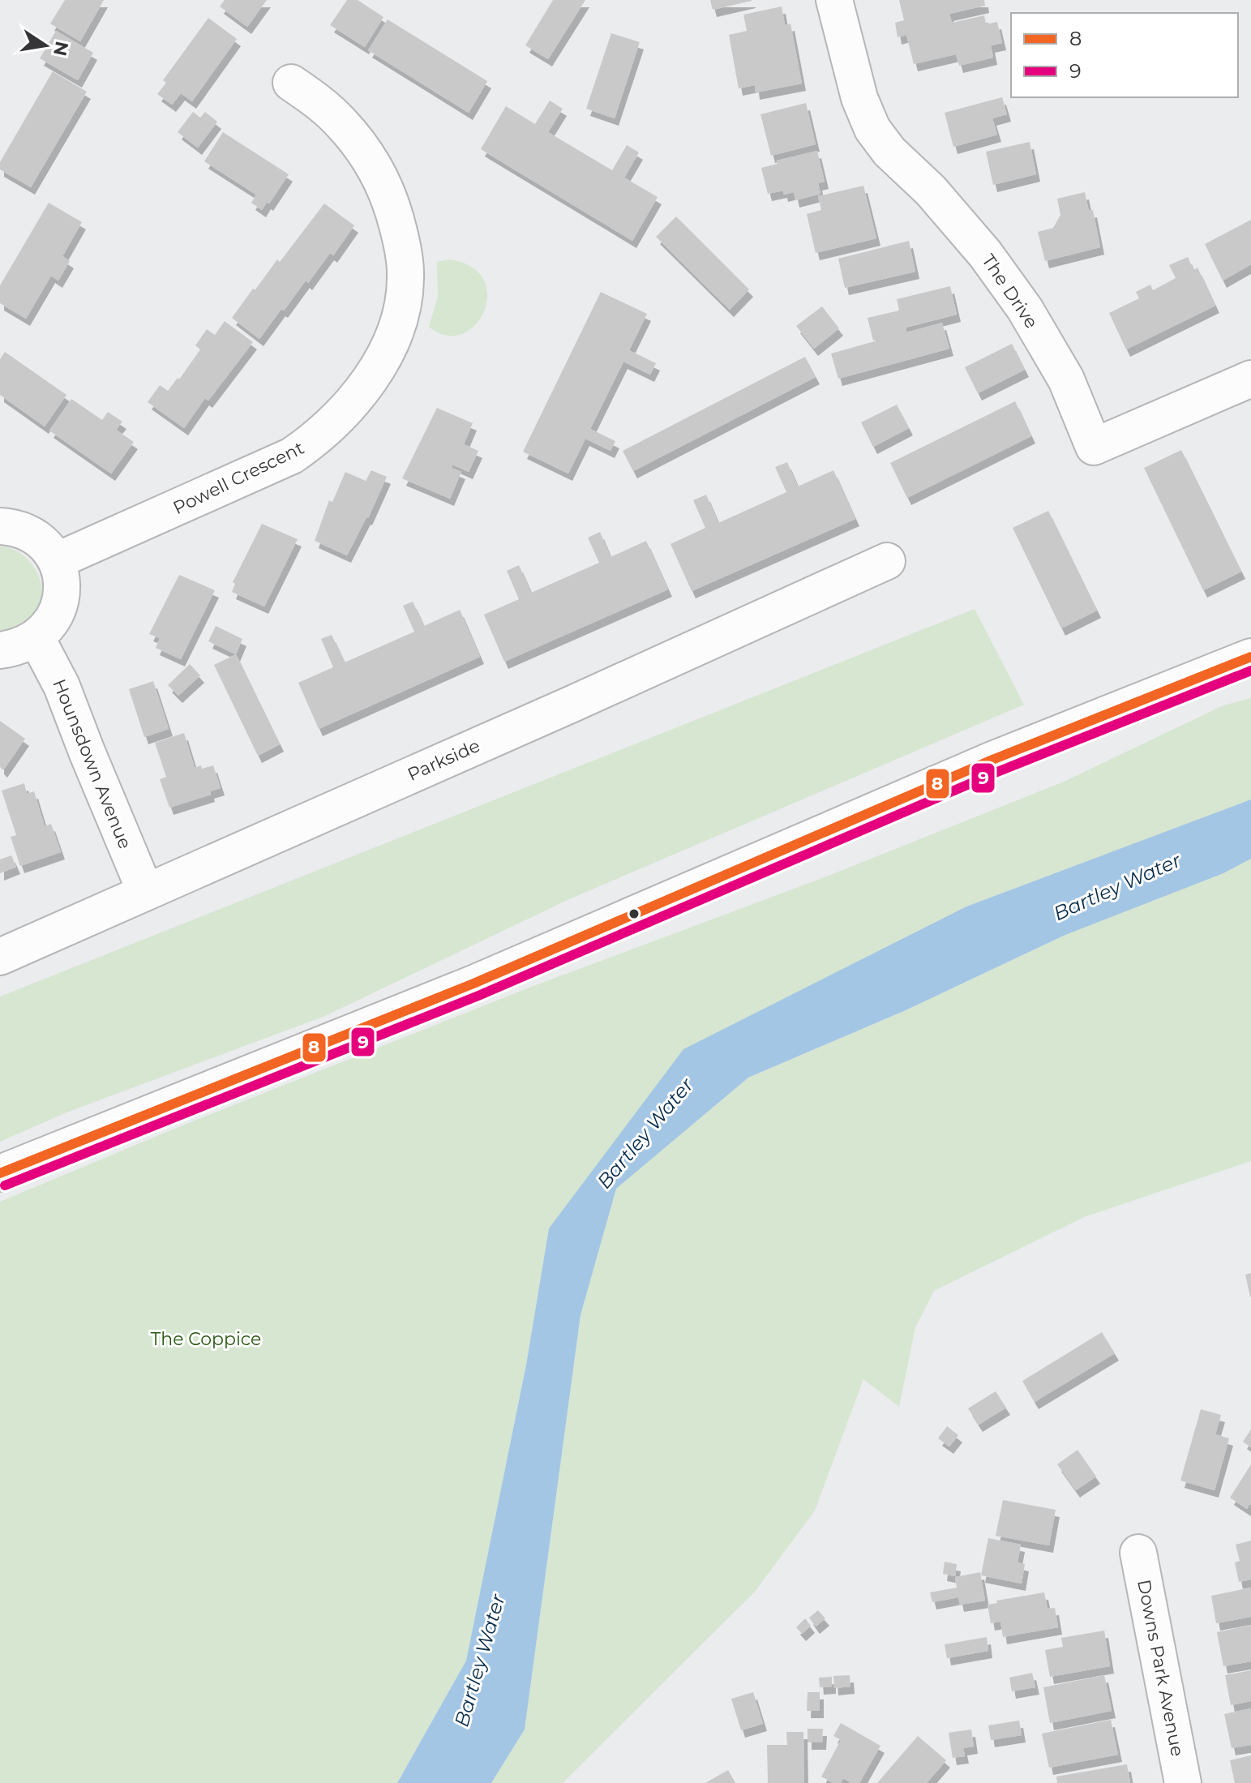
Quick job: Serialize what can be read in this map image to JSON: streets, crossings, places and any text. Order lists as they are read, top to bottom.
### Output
{
  "streets": {
    "street": [
      "The Drive",
      "Powell Crescent",
      "Parkside",
      "Hounsdown Avenue",
      "Downs Park Avenue"
    ]
  },
  "crossings": [
    ["Parkside", "Hounsdown Avenue"]
  ],
  "water": ["Bartley Water"],
  "parks": ["The Coppice"],
  "lines": ["transit line 8", "transit line 9"],
  "legend": ["8", "9"],
  "north": "right"
}
